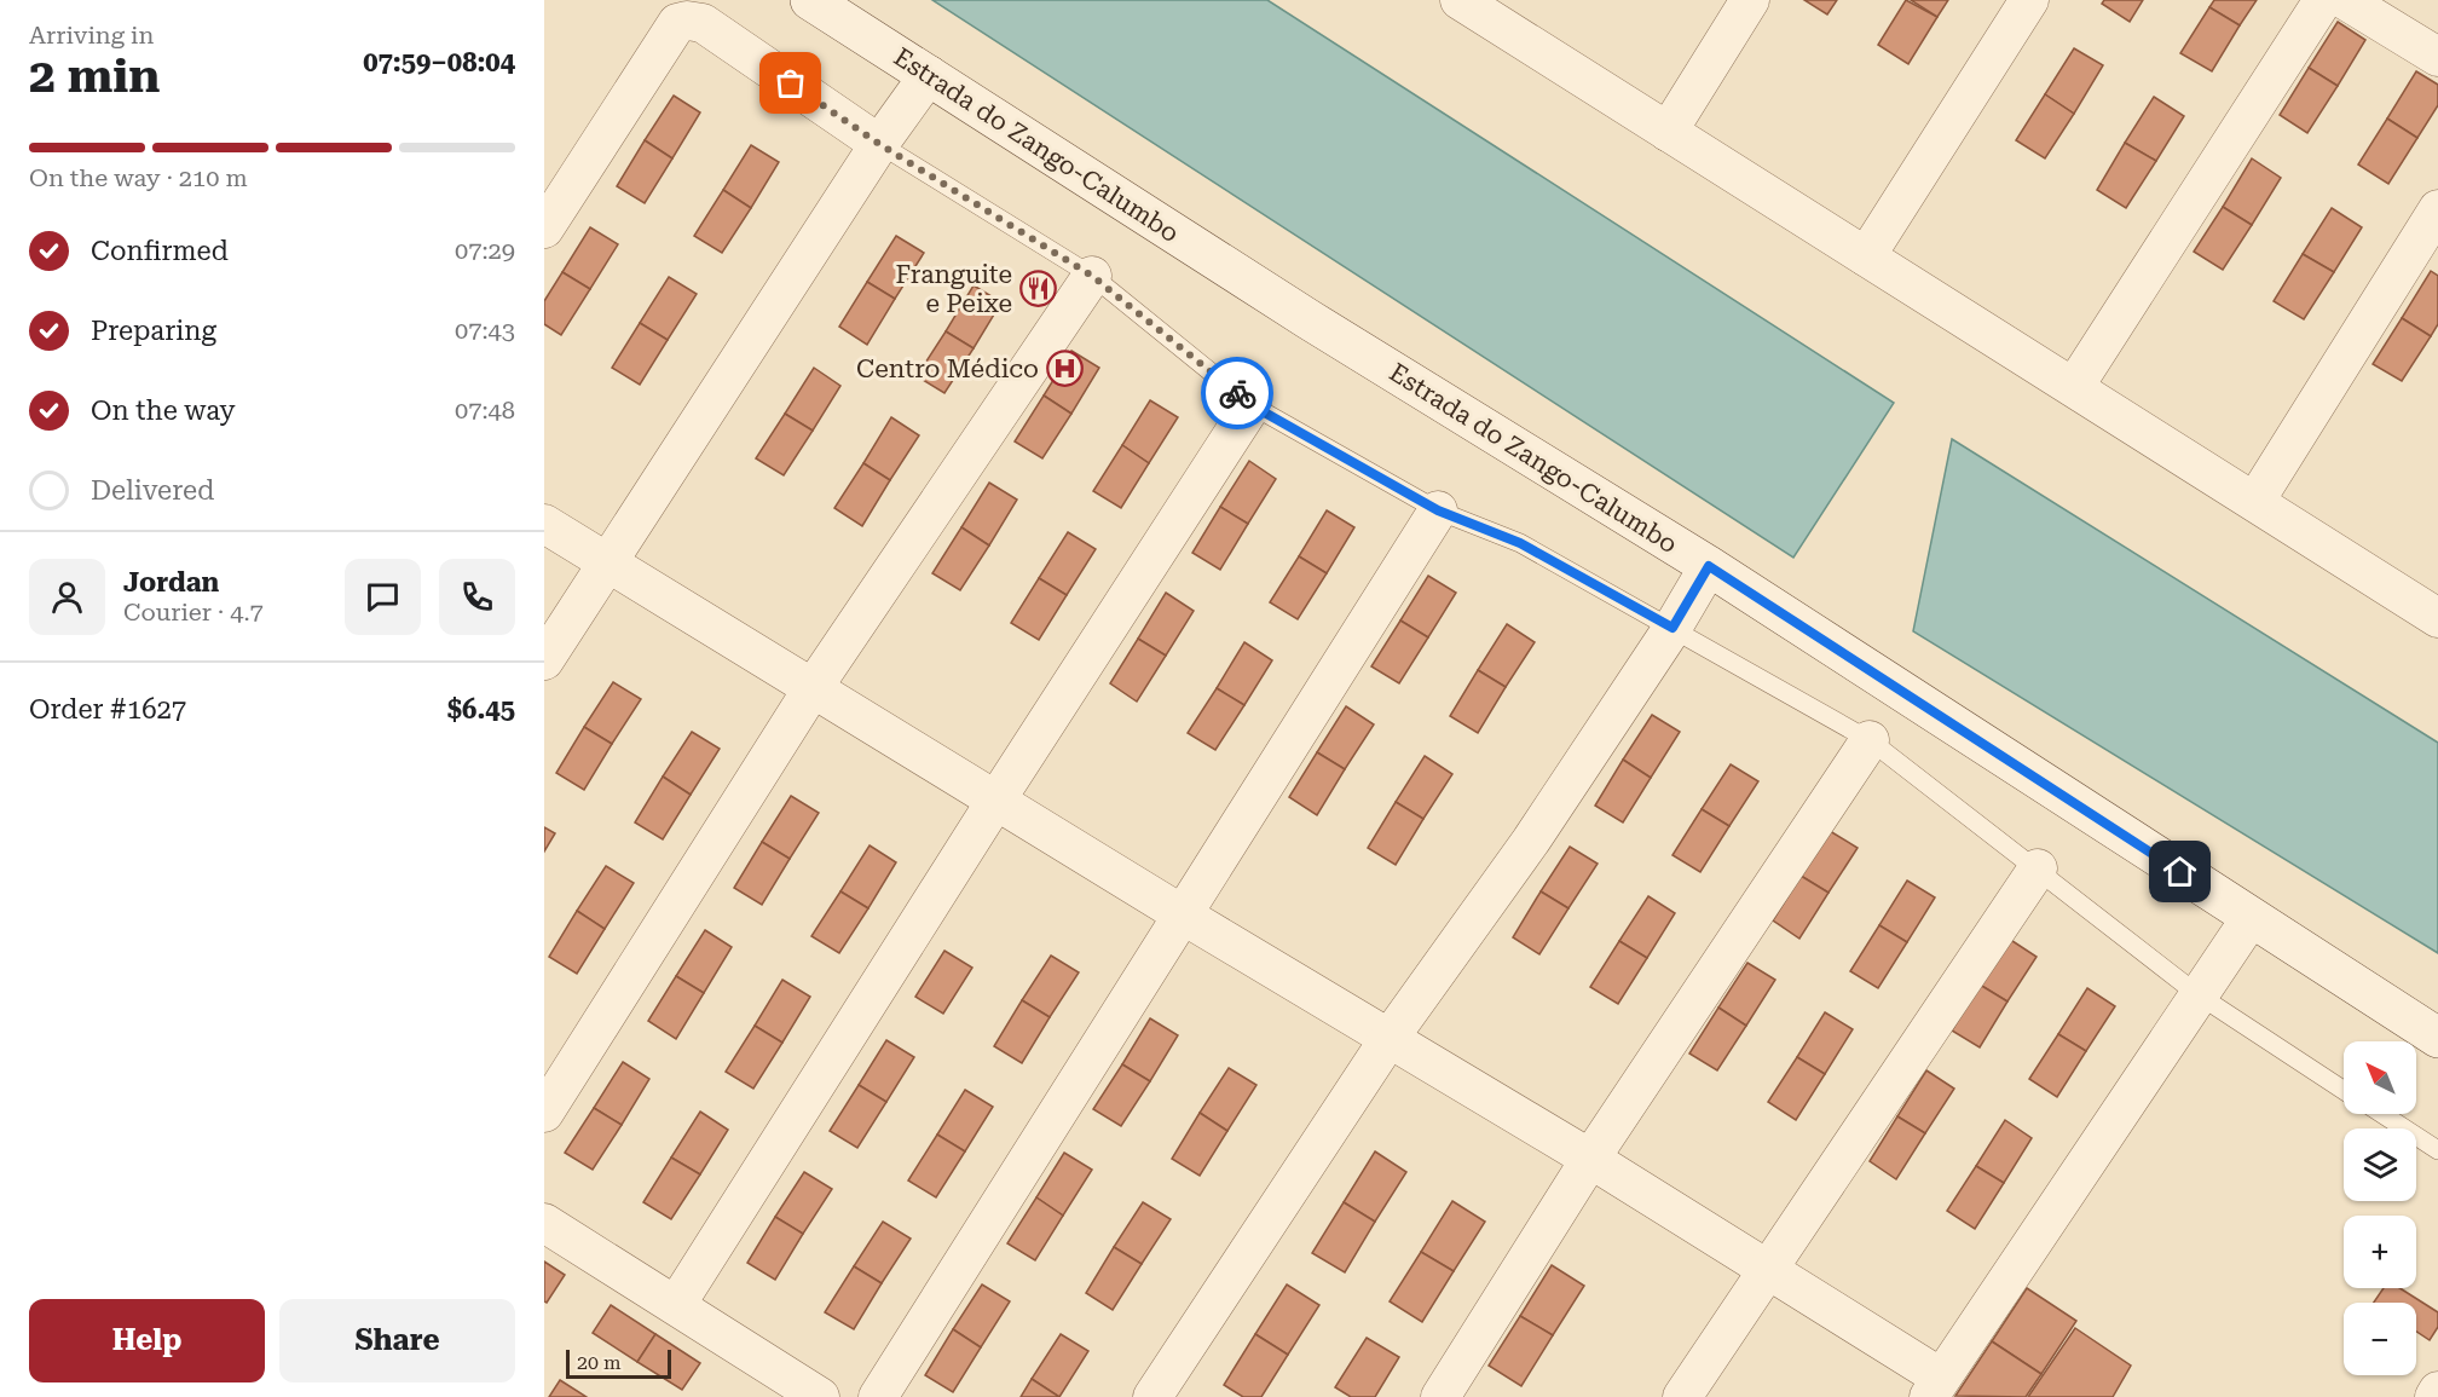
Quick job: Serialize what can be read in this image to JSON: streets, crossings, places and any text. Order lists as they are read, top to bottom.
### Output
{
  "streets": {
    "main road": ["Estrada do Zango-Calumbo"]
  },
  "places": {
    "restaurant": ["Franguite e Peixe"],
    "hospital": ["Centro Médico"]
  },
  "scale_bar": "20 m",
  "north": "top left",
  "page": {
    "heading": ["2 min", "Arriving in", "07:59–08:04"],
    "panel": [
      "Jordan",
      "Courier · 4.7",
      "Order #1627",
      "$6.45"
    ],
    "bar": "On the way · 210 m",
    "list": [
      ["Confirmed", "07:29"],
      ["Preparing", "07:43"],
      ["On the way", "07:48"],
      "Delivered"
    ],
    "map_buttons": ["+", "−"],
    "buttons": ["Help", "Share"],
    "scale": "20 m"
  }
}
